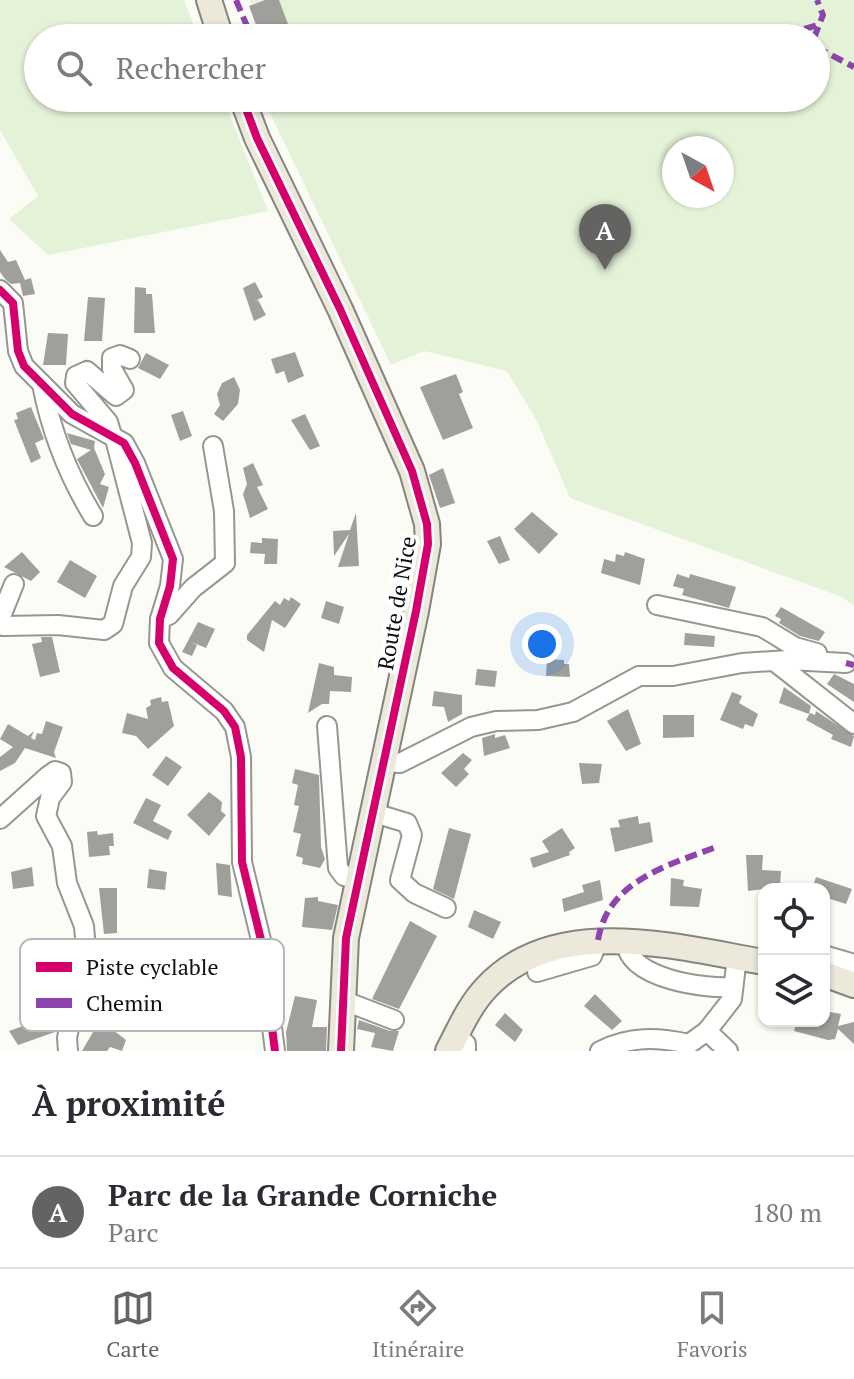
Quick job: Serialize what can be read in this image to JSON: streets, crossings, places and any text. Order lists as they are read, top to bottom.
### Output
{
  "streets": {
    "main road": ["Route de Nice"]
  },
  "legend": ["Piste cyclable", "Chemin"],
  "north": "bottom right",
  "page": {
    "search": "Rechercher",
    "pins": "A",
    "heading": "À proximité",
    "list": [
      {
        "mark": "A",
        "name": "Parc de la Grande Corniche",
        "note": "Parc",
        "value": "180 m"
      }
    ],
    "nav": ["Carte", "Itinéraire", "Favoris"]
  }
}
